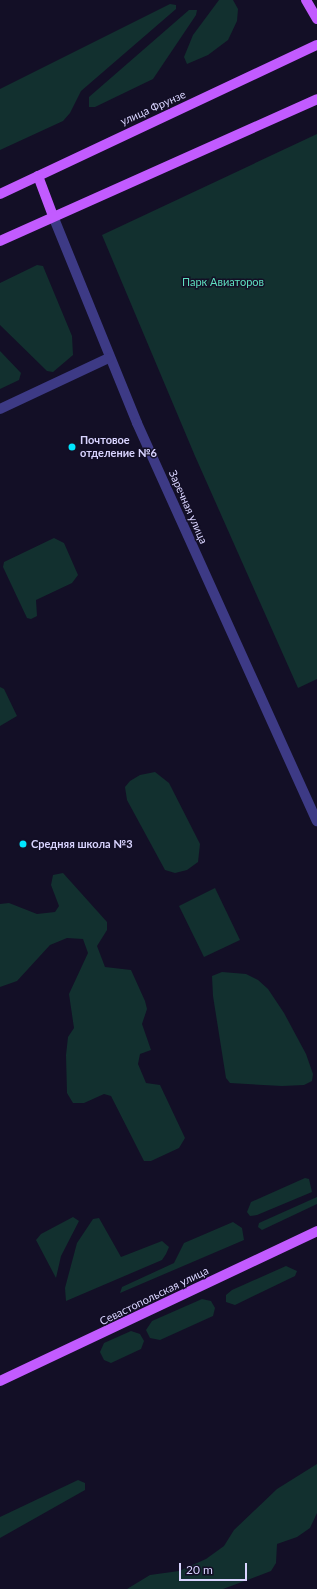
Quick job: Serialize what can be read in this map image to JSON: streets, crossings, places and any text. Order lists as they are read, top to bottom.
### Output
{
  "streets": {
    "main road": ["улица Фрунзе", "Заречная улица", "Севастопольская улица"]
  },
  "crossings": [
    ["улица Фрунзе", "Заречная улица"]
  ],
  "parks": ["Парк Авиаторов"],
  "places": ["Почтовое отделение №6", "Средняя школа №3"],
  "scale_bar": "20 m"
}
